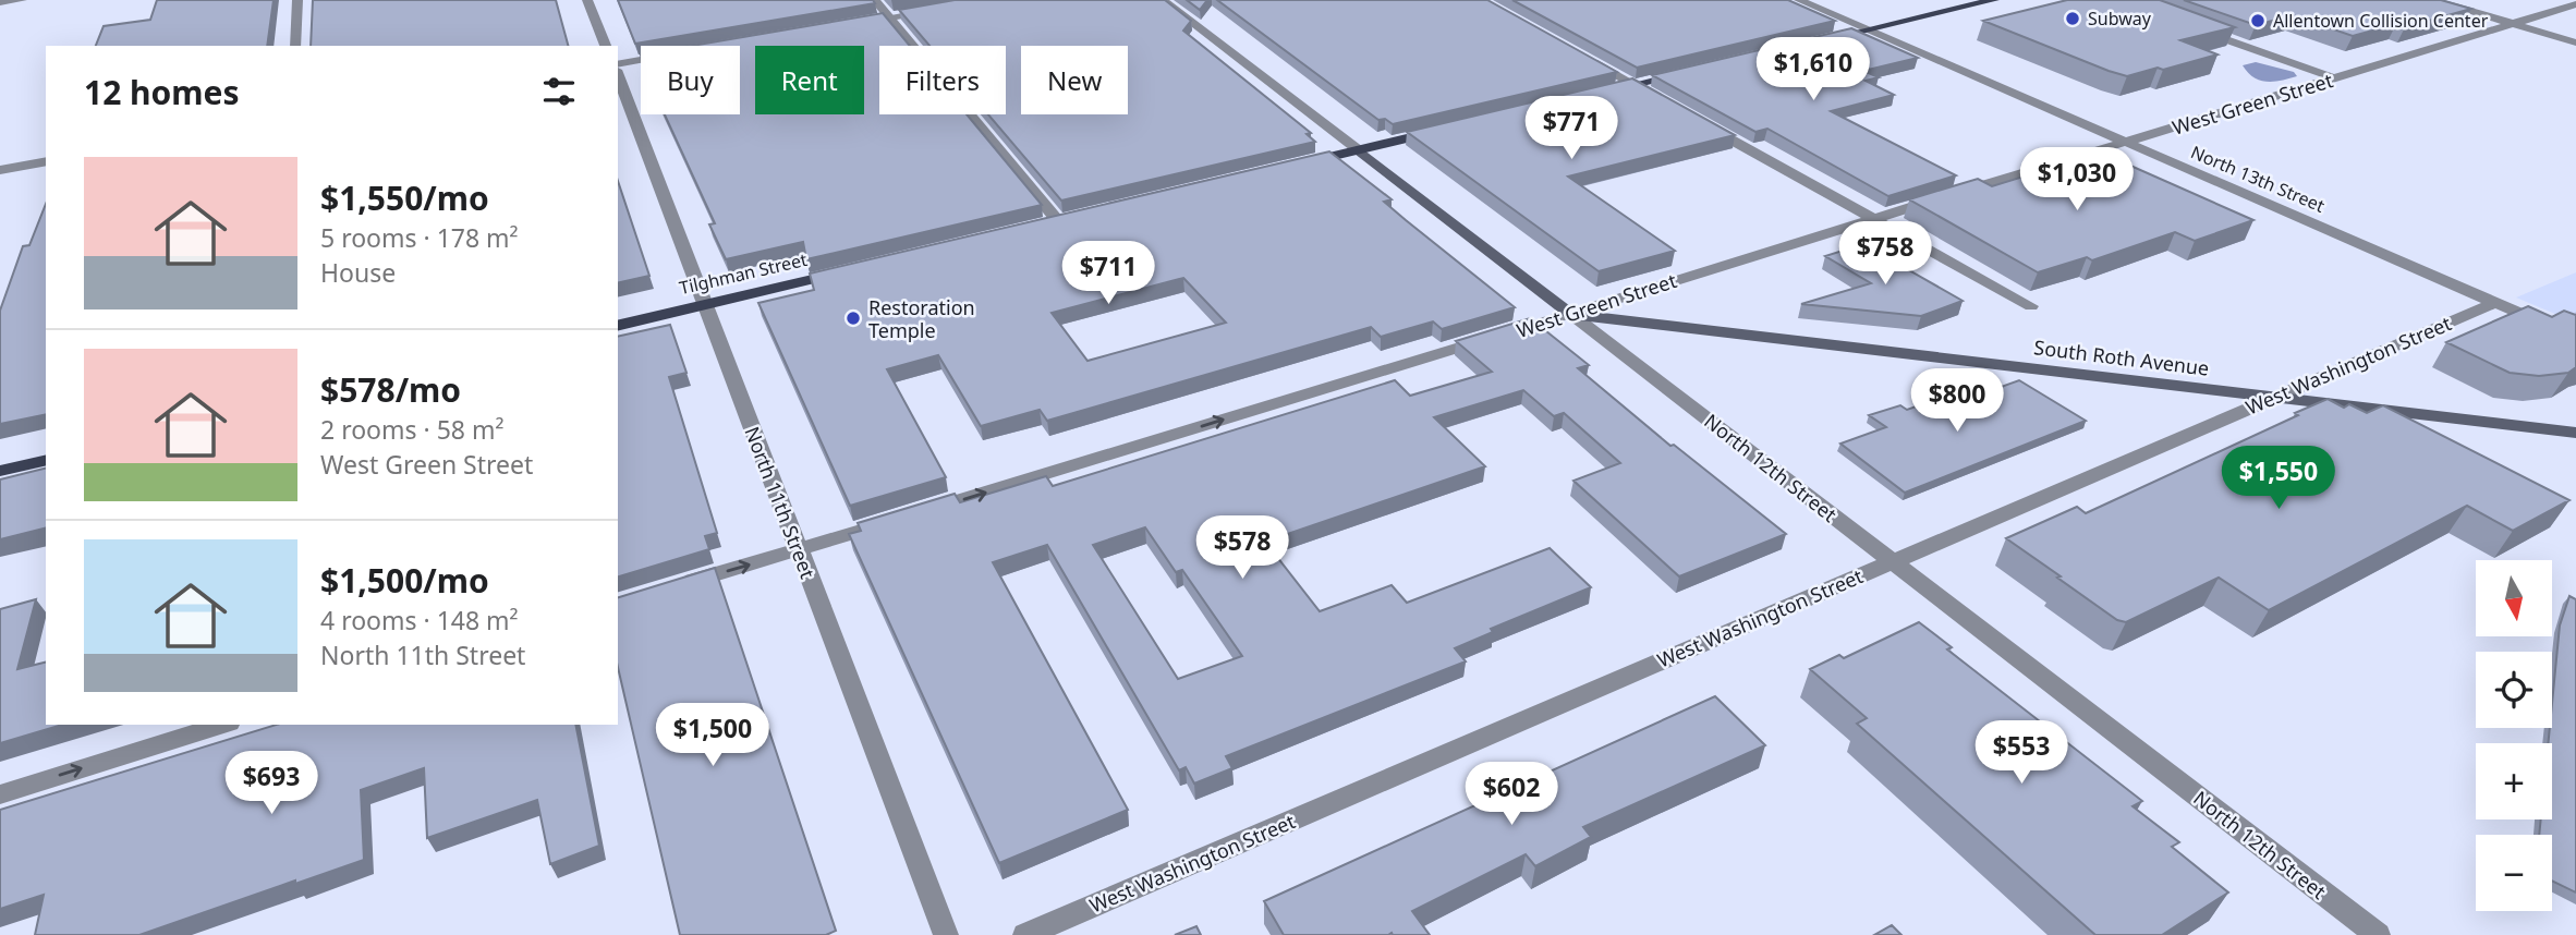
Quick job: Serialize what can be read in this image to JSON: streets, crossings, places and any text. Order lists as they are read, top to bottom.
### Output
{
  "streets": {
    "main road": ["Tilghman Street", "South Roth Avenue", "North 12th Street"],
    "street": [
      "West Green Street",
      "North 13th Street",
      "West Washington Street",
      "North 11th Street"
    ]
  },
  "crossings": [
    ["West Green Street", "North 13th Street"],
    ["West Green Street", "South Roth Avenue"],
    ["West Green Street", "North 12th Street"],
    ["West Green Street", "North 11th Street"],
    ["North 13th Street", "West Washington Street"],
    ["Tilghman Street", "North 11th Street"],
    ["South Roth Avenue", "West Washington Street"],
    ["South Roth Avenue", "North 12th Street"],
    ["West Washington Street", "North 12th Street"]
  ],
  "one_way": ["West Green Street"],
  "places": ["Subway", "Allentown Collision Center", "Restoration Temple"],
  "north": "bottom",
  "page": {
    "price": [
      "$1,610",
      "$771",
      "$1,030",
      "$758",
      "$711",
      "$800",
      "$1,550",
      "$578",
      "$1,500",
      "$553",
      "$693",
      "$602"
    ],
    "chip": [
      "Buy",
      "Rent",
      "Filters",
      "New"
    ],
    "heading": "12 homes",
    "list": [
      {
        "name": "$1,550/mo",
        "note": "5 rooms · 178 m² · House"
      },
      {
        "name": "$578/mo",
        "note": "2 rooms · 58 m² · West Green Street"
      },
      {
        "name": "$1,500/mo",
        "note": "4 rooms · 148 m² · North 11th Street"
      }
    ],
    "map_buttons": ["+", "−"]
  }
}
